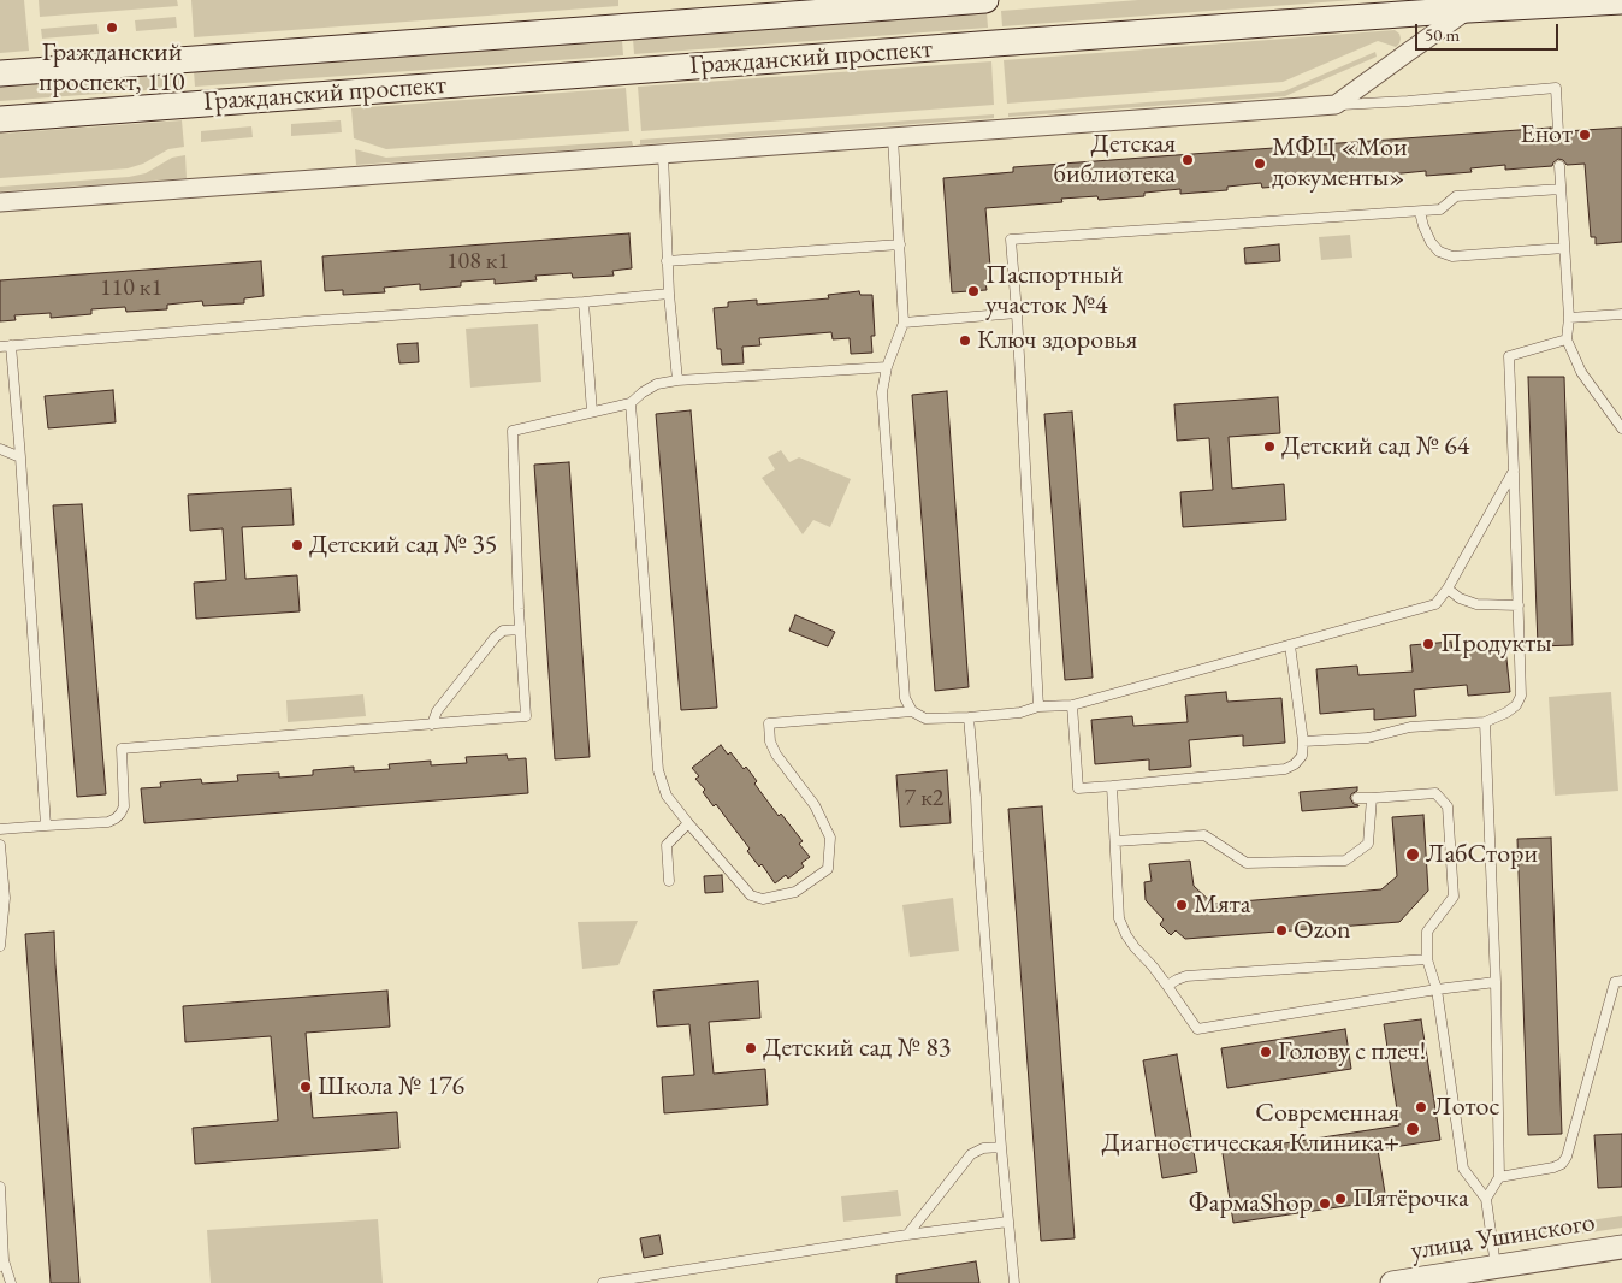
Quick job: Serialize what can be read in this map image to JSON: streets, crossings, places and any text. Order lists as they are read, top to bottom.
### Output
{
  "streets": {
    "main road": ["Гражданский проспект"],
    "street": ["улица Ушинского"]
  },
  "places": [
    "Гражданский проспект, 110",
    "Енот",
    "Детская библиотека",
    "МФЦ «Мои документы»",
    "Паспортный участок №4",
    "Ключ здоровья",
    "Детский сад № 64",
    "Детский сад № 35",
    "Продукты",
    "ЛабСтори",
    "Мята",
    "Ozon",
    "Детский сад № 83",
    "Голову с плеч!",
    "Школа № 176",
    "Лотос",
    "Современная Диагностическая Клиника+",
    "Пятёрочка",
    "ФармаShop"
  ],
  "house_numbers": ["108 к1", "110 к1", "7 к2"],
  "scale_bar": "50 m"
}
